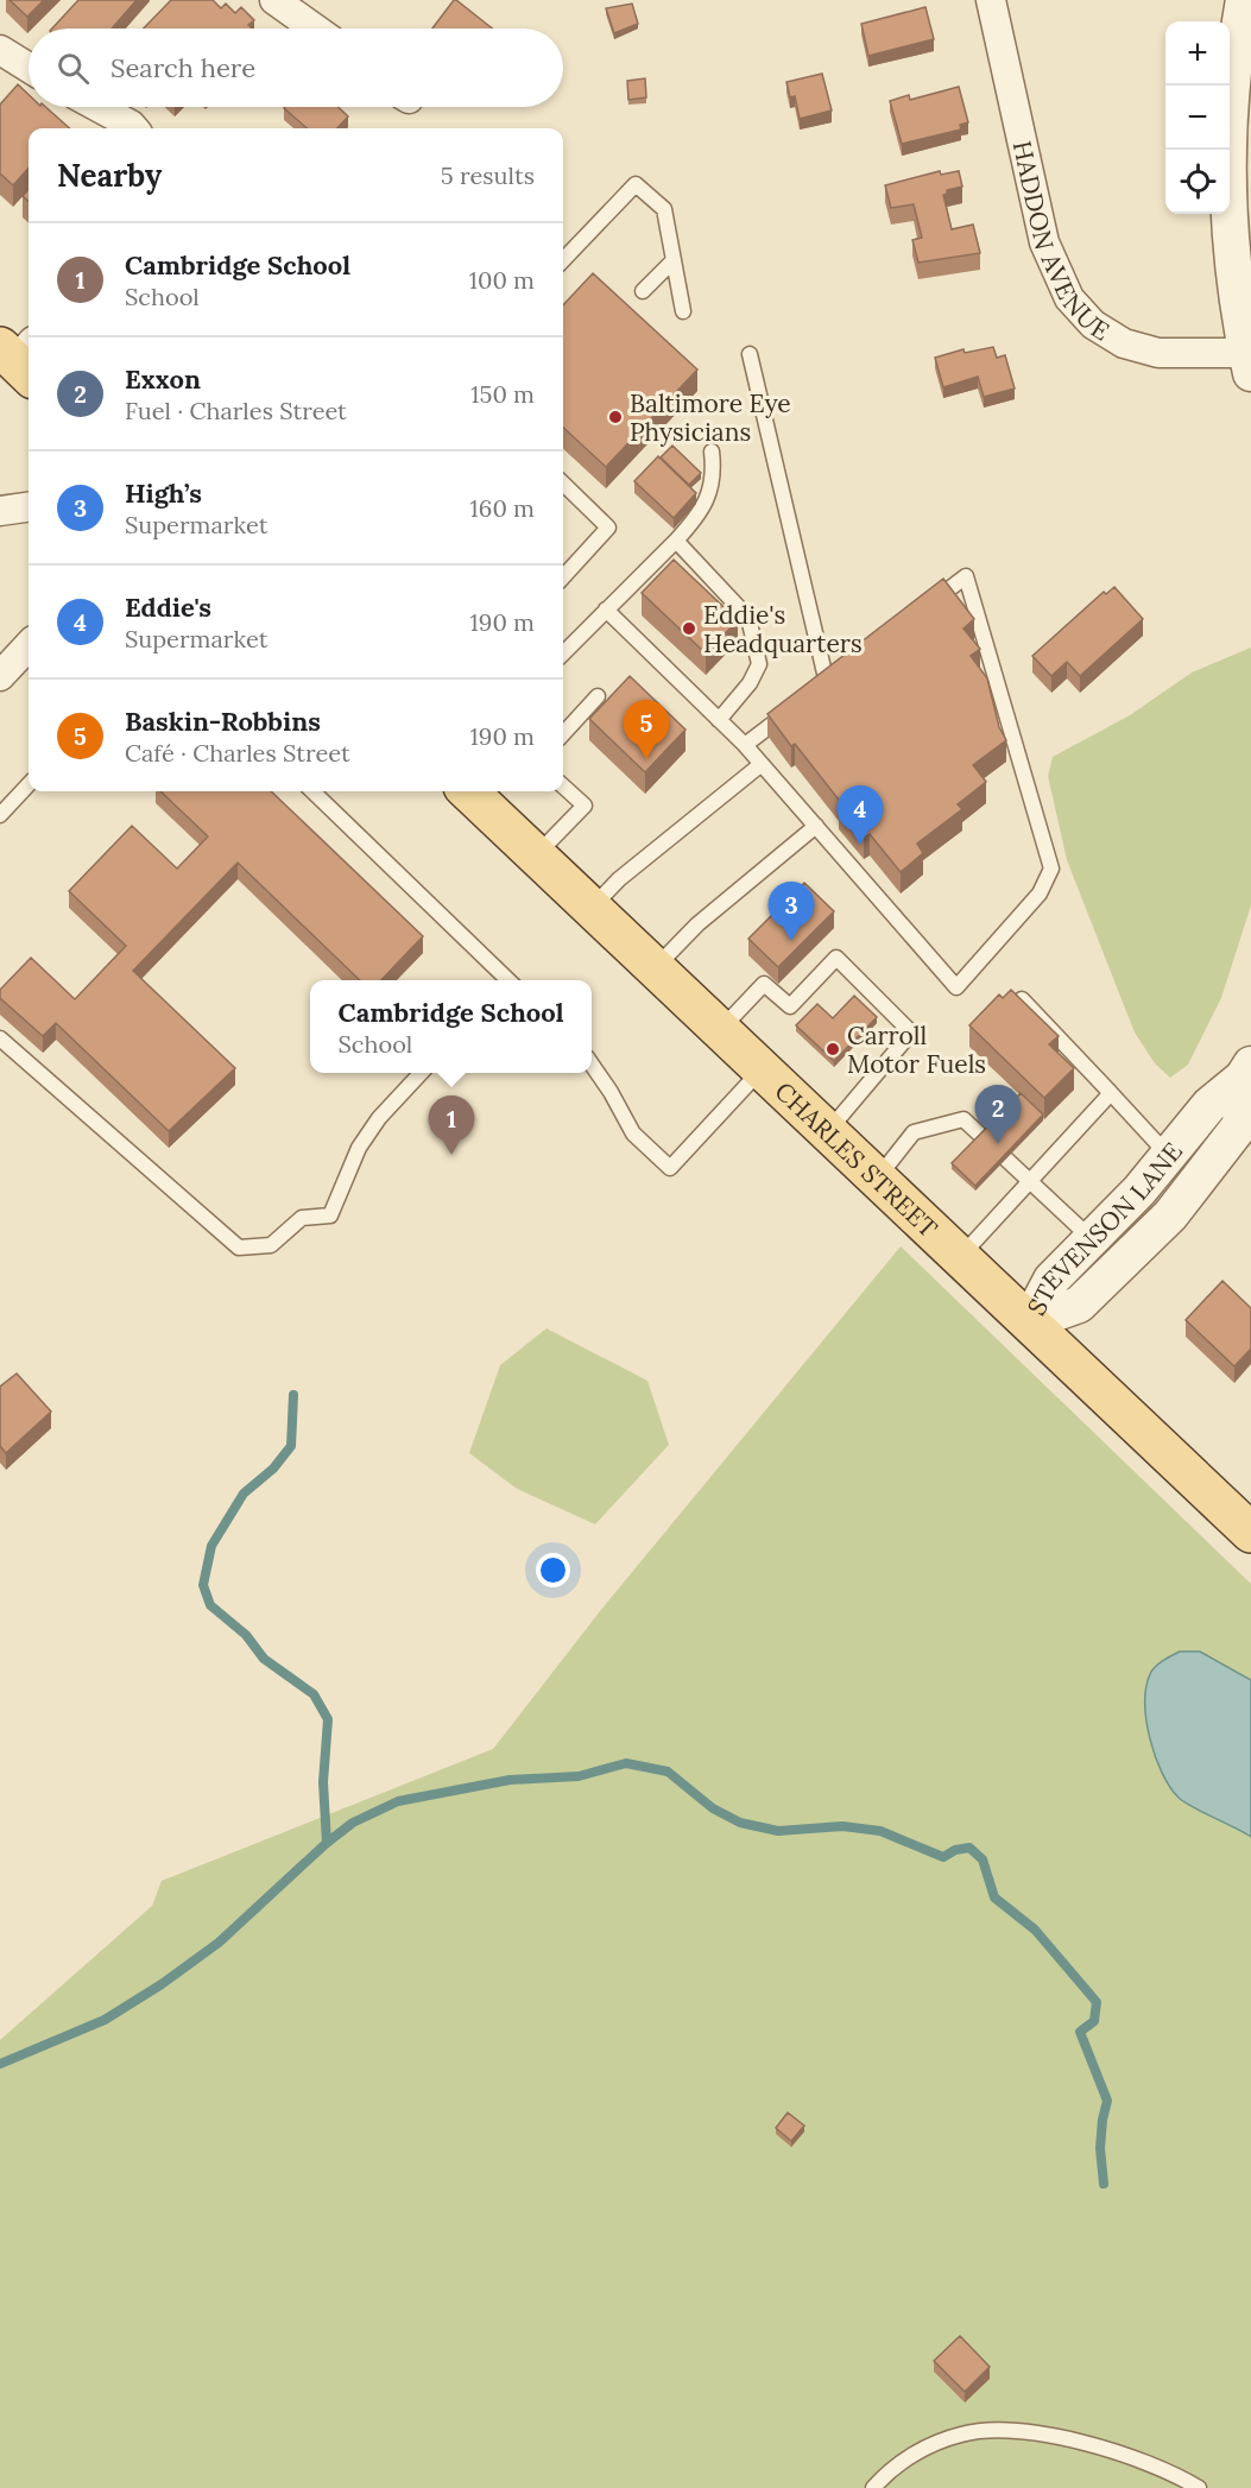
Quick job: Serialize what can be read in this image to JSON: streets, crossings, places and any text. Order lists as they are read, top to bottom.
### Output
{
  "streets": {
    "main road": ["CHARLES STREET"],
    "street": ["HADDON AVENUE", "STEVENSON LANE"]
  },
  "crossings": [
    ["CHARLES STREET", "STEVENSON LANE"]
  ],
  "places": ["Baltimore Eye Physicians", "Eddie's Headquarters", "Carroll Motor Fuels"],
  "page": {
    "map_buttons": ["+", "−"],
    "search": "Search here",
    "heading": ["Nearby", "5 results"],
    "list": [
      {
        "mark": "1",
        "name": "Cambridge School",
        "note": "School",
        "value": "100 m"
      },
      {
        "mark": "2",
        "name": "Exxon",
        "note": "Fuel · Charles Street",
        "value": "150 m"
      },
      {
        "mark": "3",
        "name": "High’s",
        "note": "Supermarket",
        "value": "160 m"
      },
      {
        "mark": "4",
        "name": "Eddie's",
        "note": "Supermarket",
        "value": "190 m"
      },
      {
        "mark": "5",
        "name": "Baskin-Robbins",
        "note": "Café · Charles Street",
        "value": "190 m"
      }
    ],
    "pins": [
      "5",
      "4",
      "3",
      "2",
      "1"
    ],
    "popup": ["Cambridge School", "School"]
  }
}
